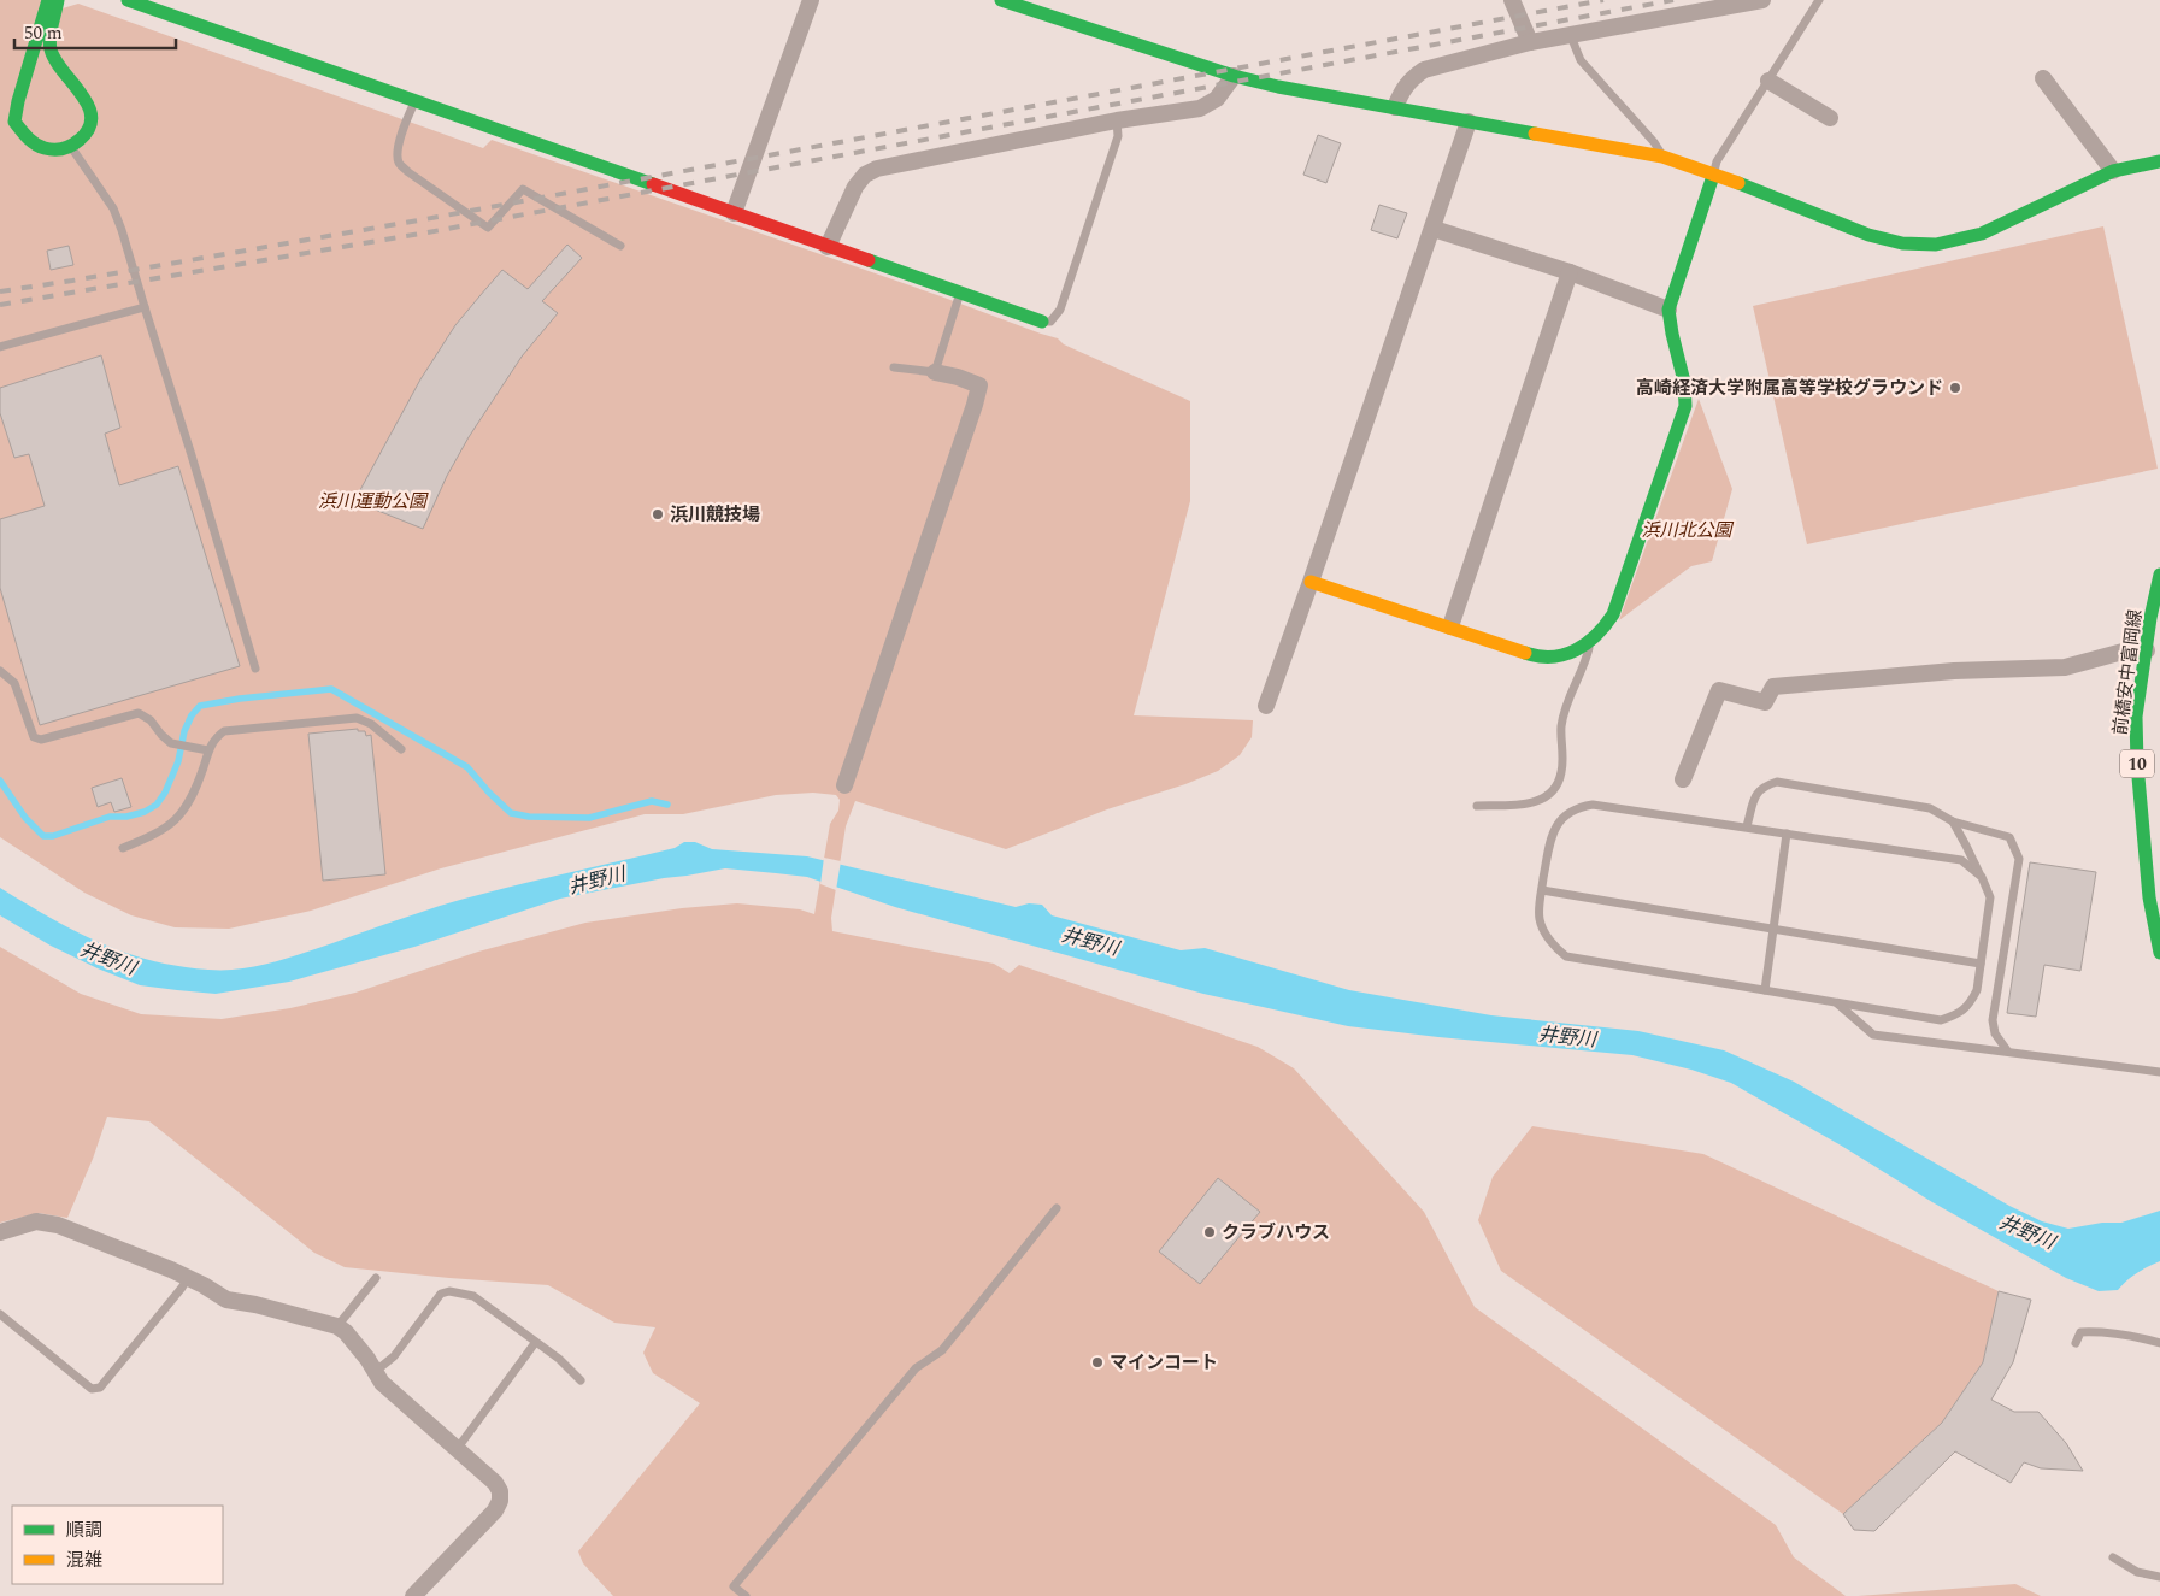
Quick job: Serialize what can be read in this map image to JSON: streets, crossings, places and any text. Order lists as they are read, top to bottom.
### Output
{
  "streets": {
    "street": ["前橋安中富岡線", "10"]
  },
  "water": ["井野川"],
  "parks": ["浜川運動公園", "浜川北公園"],
  "places": [
    "高崎経済大学附属高等学校グラウンド",
    "浜川競技場",
    "クラブハウス",
    "マインコート"
  ],
  "legend": ["順調", "混雑"],
  "scale_bar": "50 m"
}
